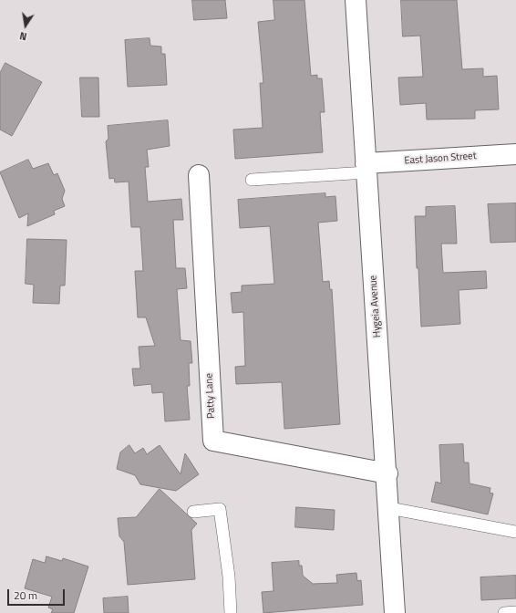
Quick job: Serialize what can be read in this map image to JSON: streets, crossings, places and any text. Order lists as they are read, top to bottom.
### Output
{
  "streets": {
    "street": ["East Jason Street", "Hygeia Avenue", "Patty Lane"]
  },
  "crossings": [
    ["East Jason Street", "Hygeia Avenue"],
    ["Hygeia Avenue", "Patty Lane"]
  ],
  "scale_bar": "20 m",
  "north": "bottom"
}
